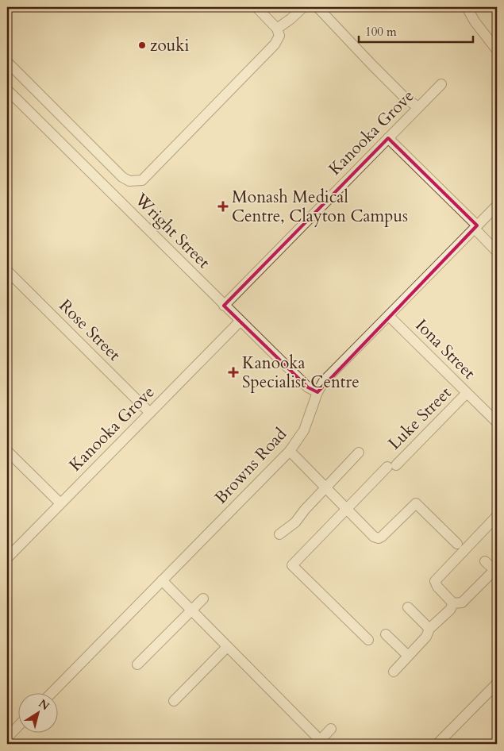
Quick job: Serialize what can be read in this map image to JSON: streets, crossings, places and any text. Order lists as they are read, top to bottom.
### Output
{
  "streets": {
    "street": [
      "Kanooka Grove",
      "Wright Street",
      "Rose Street",
      "Iona Street",
      "Luke Street",
      "Browns Road"
    ]
  },
  "crossings": [
    ["Kanooka Grove", "Wright Street"],
    ["Kanooka Grove", "Rose Street"],
    ["Wright Street", "Browns Road"],
    ["Iona Street", "Luke Street"],
    ["Iona Street", "Browns Road"]
  ],
  "places": {
    "other": ["zouki"],
    "health": ["Monash Medical Centre, Clayton Campus", "Kanooka Specialist Centre"]
  },
  "scale_bar": "100 m",
  "north": "top right"
}
